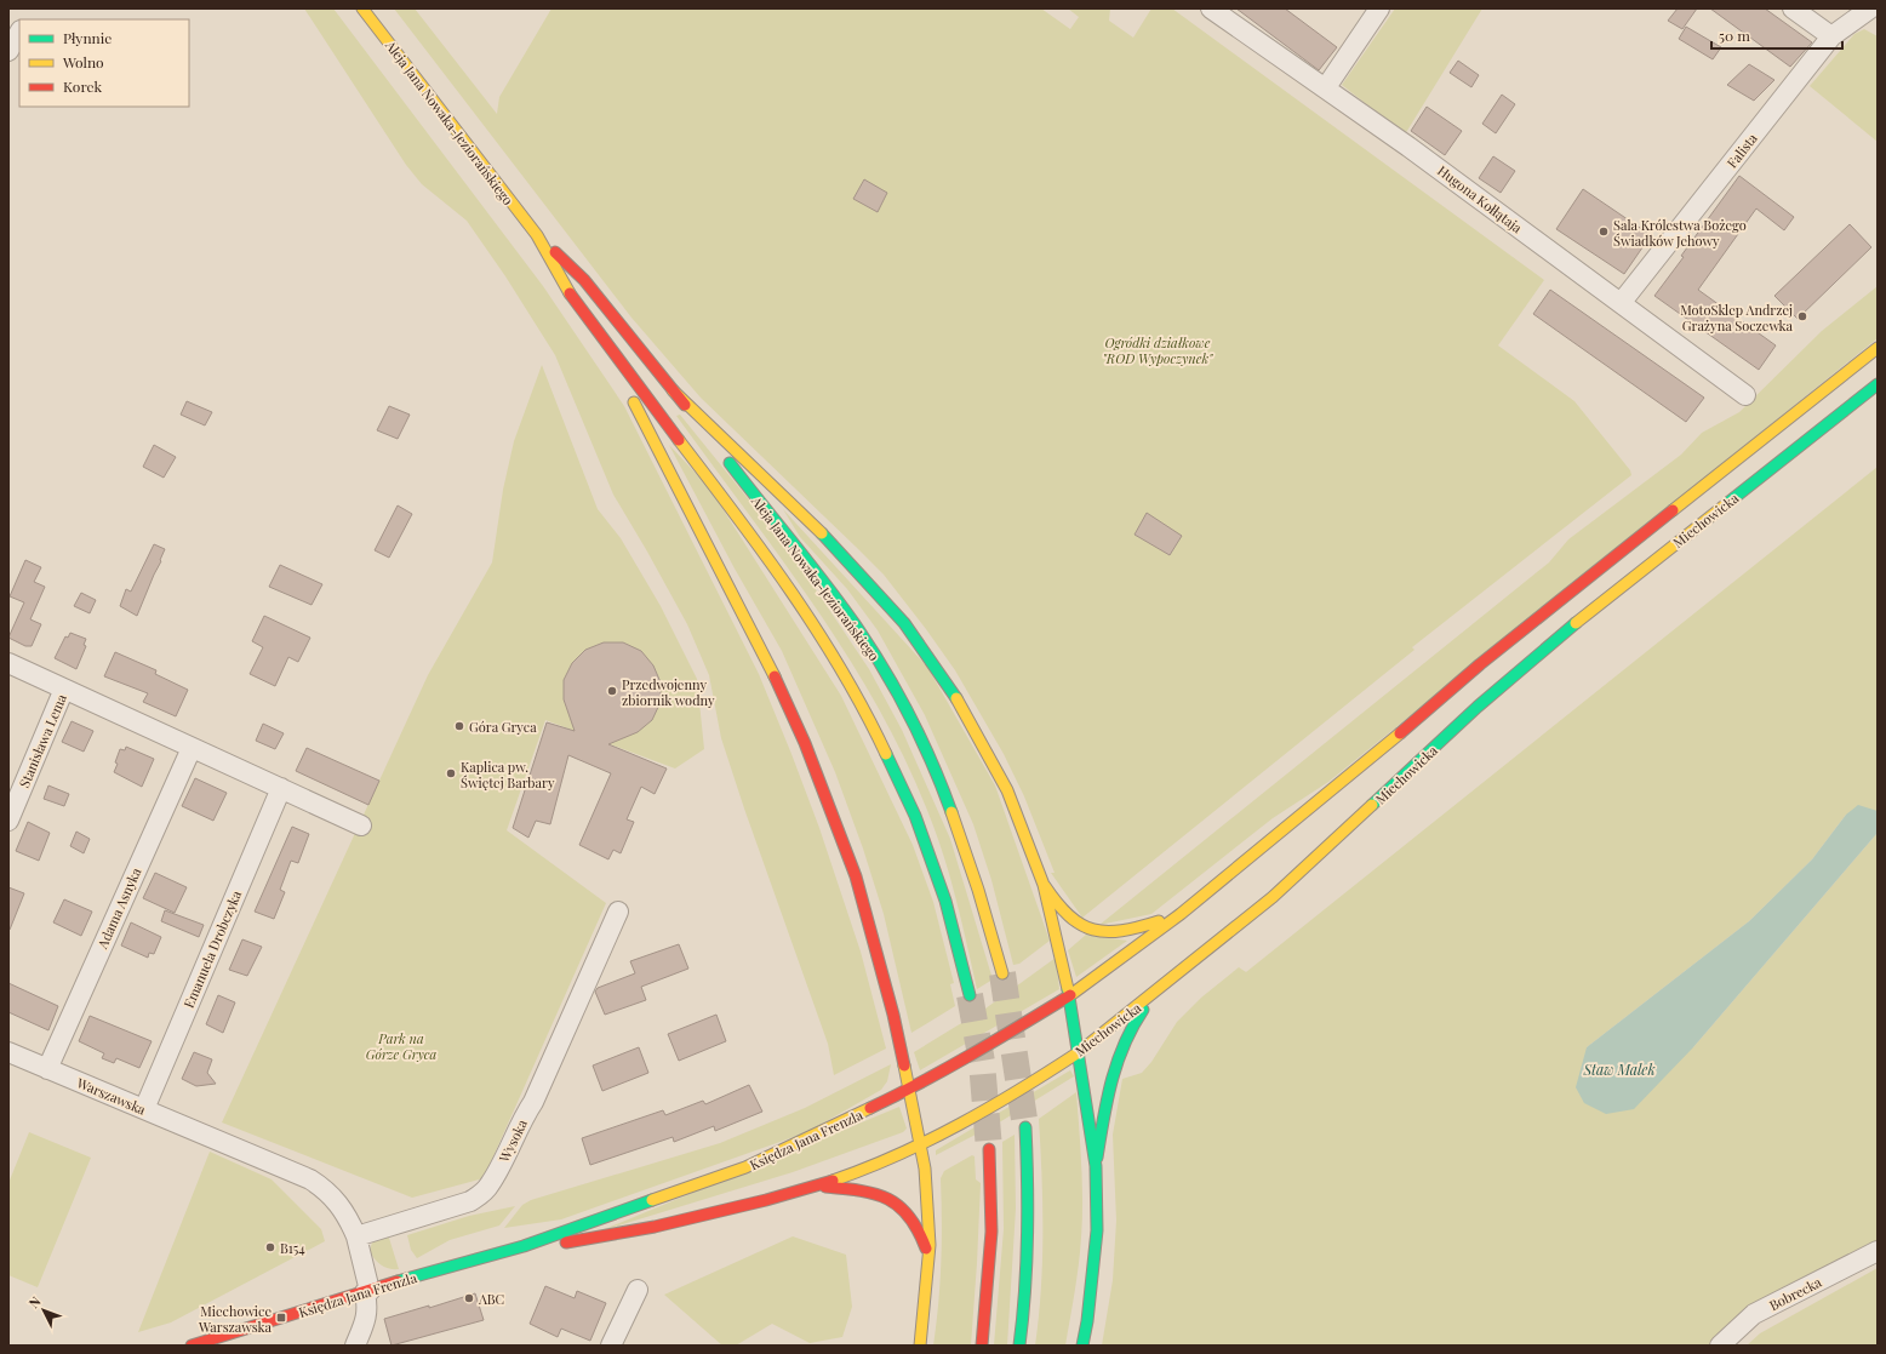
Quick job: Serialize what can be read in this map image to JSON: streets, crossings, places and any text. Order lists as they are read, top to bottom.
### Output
{
  "streets": {
    "main road": ["Aleja Jana Nowaka-Jeziorańskiego", "Miechowicka", "Księdza Jana Frenzla"],
    "street": [
      "Falista",
      "Hugona Kołłątaja",
      "Stanisława Lema",
      "Adama Asnyka",
      "Emanuela Drobczyka",
      "Warszawska",
      "Wysoka",
      "Bobrecka"
    ]
  },
  "crossings": [
    ["Falista", "Hugona Kołłątaja"],
    ["Miechowicka", "Księdza Jana Frenzla"],
    ["Adama Asnyka", "Warszawska"],
    ["Emanuela Drobczyka", "Warszawska"],
    ["Warszawska", "Wysoka"]
  ],
  "water": ["Staw Malek"],
  "parks": ["Ogródki działkowe \"ROD Wypoczynek\"", "Park na Górze Gryca"],
  "places": {
    "other": [
      "Sala Królestwa Bożego Świadków Jehowy",
      "MotoSklep Andrzej Grażyna Soczewka",
      "Przedwojenny zbiornik wodny",
      "Góra Gryca",
      "Kaplica pw. Świętej Barbary",
      "B154",
      "ABC"
    ],
    "transit": ["Miechowice Warszawska"]
  },
  "legend": ["Płynnie", "Wolno", "Korek"],
  "scale_bar": "50 m",
  "north": "top left"
}
